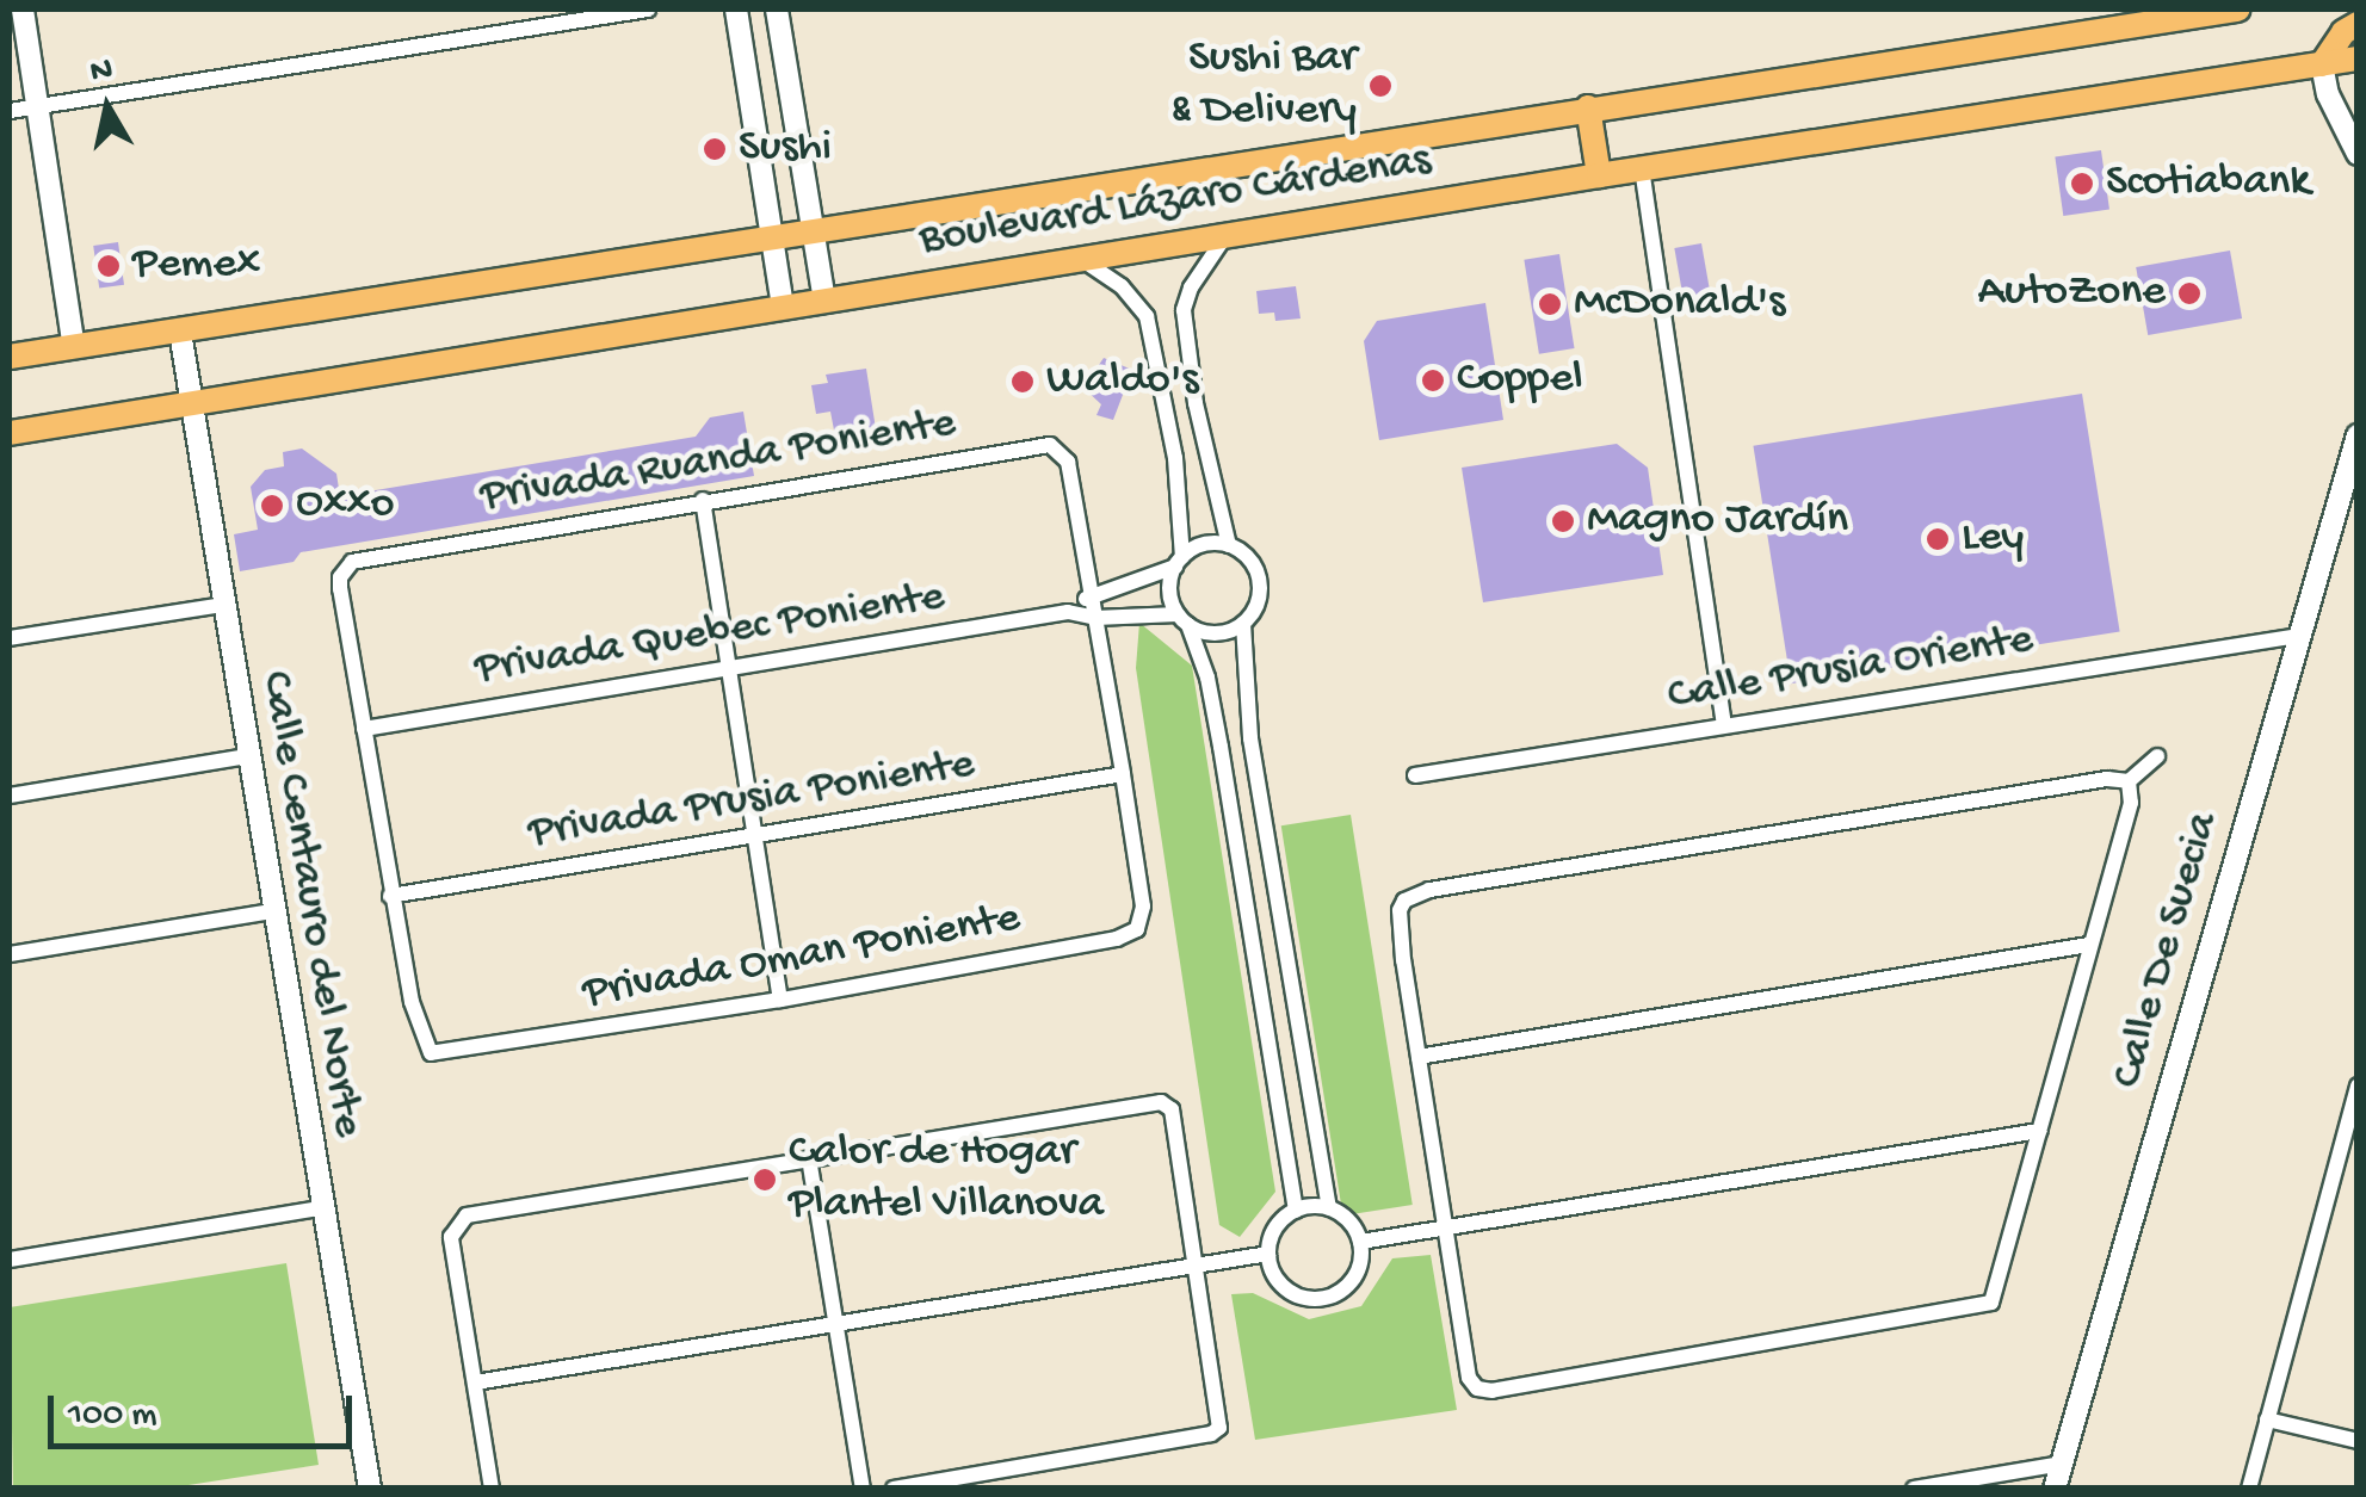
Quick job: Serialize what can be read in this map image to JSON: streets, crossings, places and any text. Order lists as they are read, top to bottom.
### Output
{
  "streets": {
    "main road": ["Boulevard Lázaro Cárdenas"],
    "street": [
      "Privada Ruanda Poniente",
      "Privada Quebec Poniente",
      "Calle Prusia Oriente",
      "Privada Prusia Poniente",
      "Calle Centauro del Norte",
      "Calle De Suecia",
      "Privada Oman Poniente"
    ]
  },
  "crossings": [
    ["Boulevard Lázaro Cárdenas", "Calle Centauro del Norte"],
    ["Privada Ruanda Poniente", "Privada Quebec Poniente"],
    ["Calle Prusia Oriente", "Calle De Suecia"],
    ["Privada Prusia Poniente", "Privada Oman Poniente"]
  ],
  "places": [
    "Sushi Bar & Delivery",
    "Sushi",
    "Scotiabank",
    "Pemex",
    "AutoZone",
    "McDonald's",
    "Coppel",
    "Waldo's",
    "Oxxo",
    "Magno Jardín",
    "Ley",
    "Calor de Hogar Plantel Villanova"
  ],
  "scale_bar": "100 m",
  "north": "top"
}
